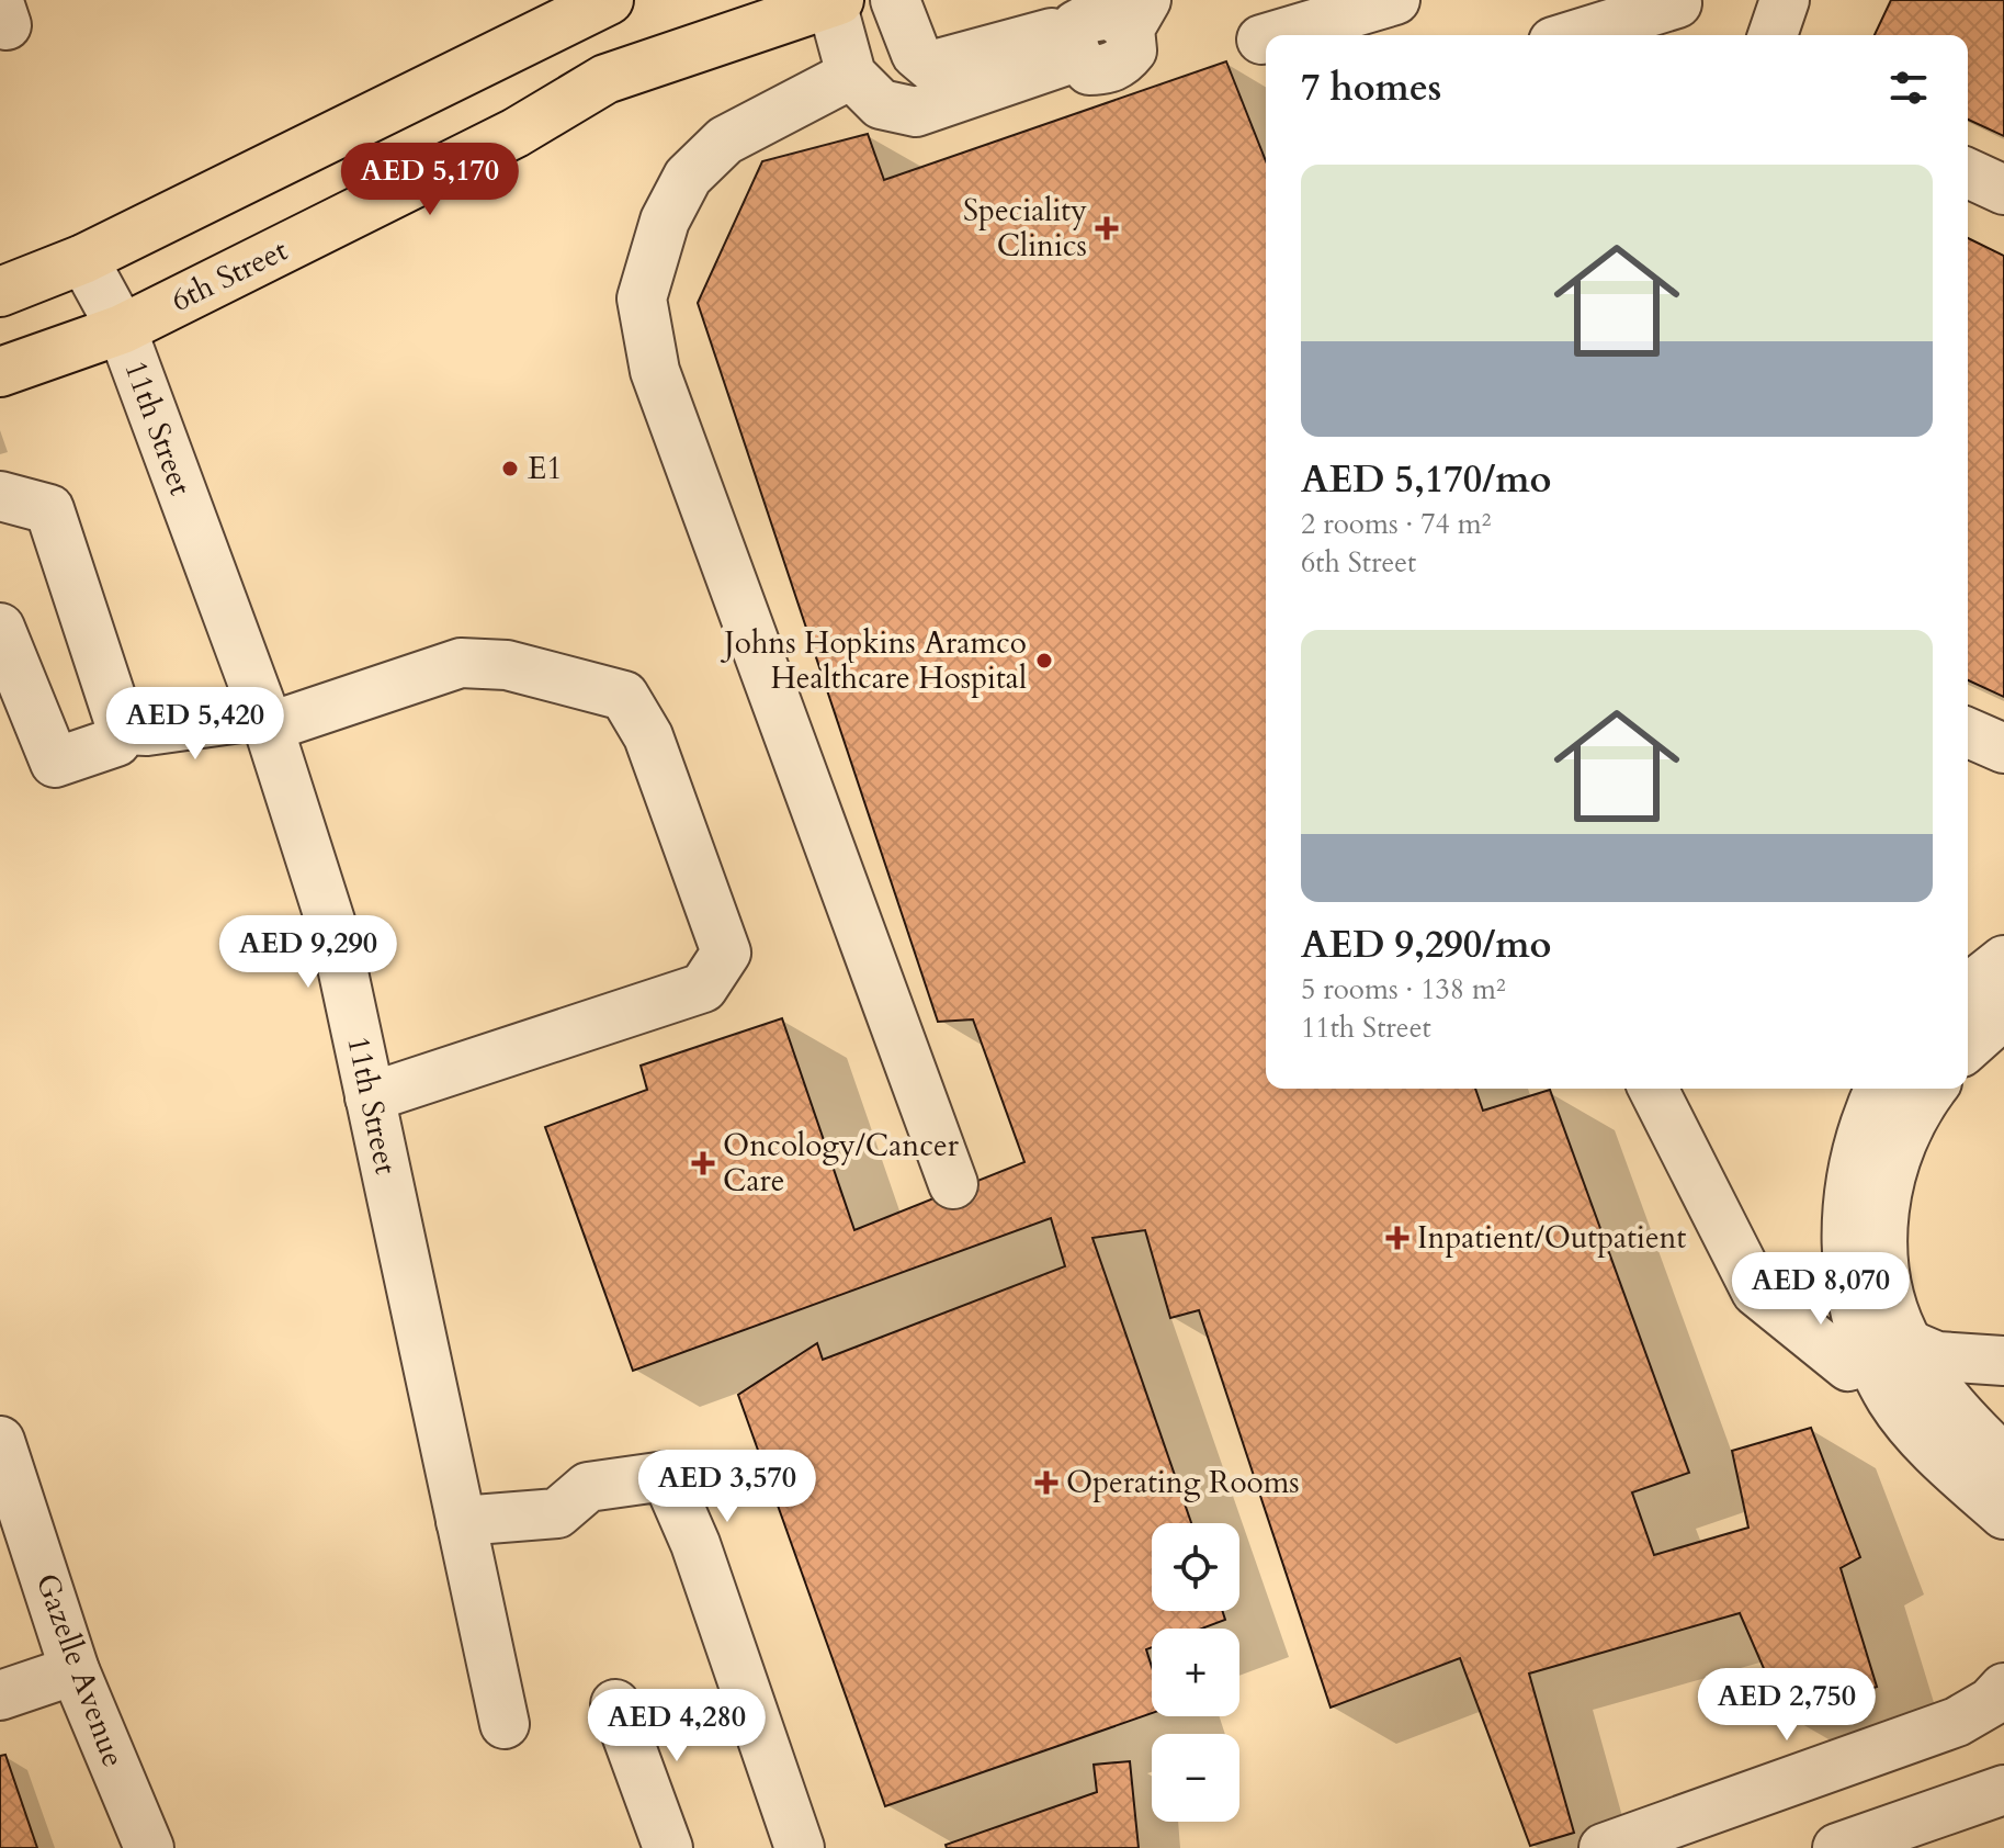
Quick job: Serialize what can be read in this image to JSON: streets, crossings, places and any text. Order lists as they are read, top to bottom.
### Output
{
  "streets": {
    "main road": ["6th Street"],
    "street": ["11th Street", "Gazelle Avenue"]
  },
  "crossings": [
    ["6th Street", "11th Street"]
  ],
  "places": {
    "health": [
      "Speciality Clinics",
      "Oncology/Cancer Care",
      "Inpatient/Outpatient",
      "Operating Rooms"
    ],
    "other": ["E1", "Johns Hopkins Aramco Healthcare Hospital"]
  },
  "page": {
    "heading": "7 homes",
    "list": [
      {
        "name": "AED 5,170/mo",
        "note": "2 rooms · 74 m² · 6th Street"
      },
      {
        "name": "AED 9,290/mo",
        "note": "5 rooms · 138 m² · 11th Street"
      }
    ],
    "price": [
      "AED 5,170",
      "AED 5,420",
      "AED 9,290",
      "AED 8,070",
      "AED 3,570",
      "AED 2,750",
      "AED 4,280"
    ],
    "map_buttons": ["+", "−"]
  }
}
